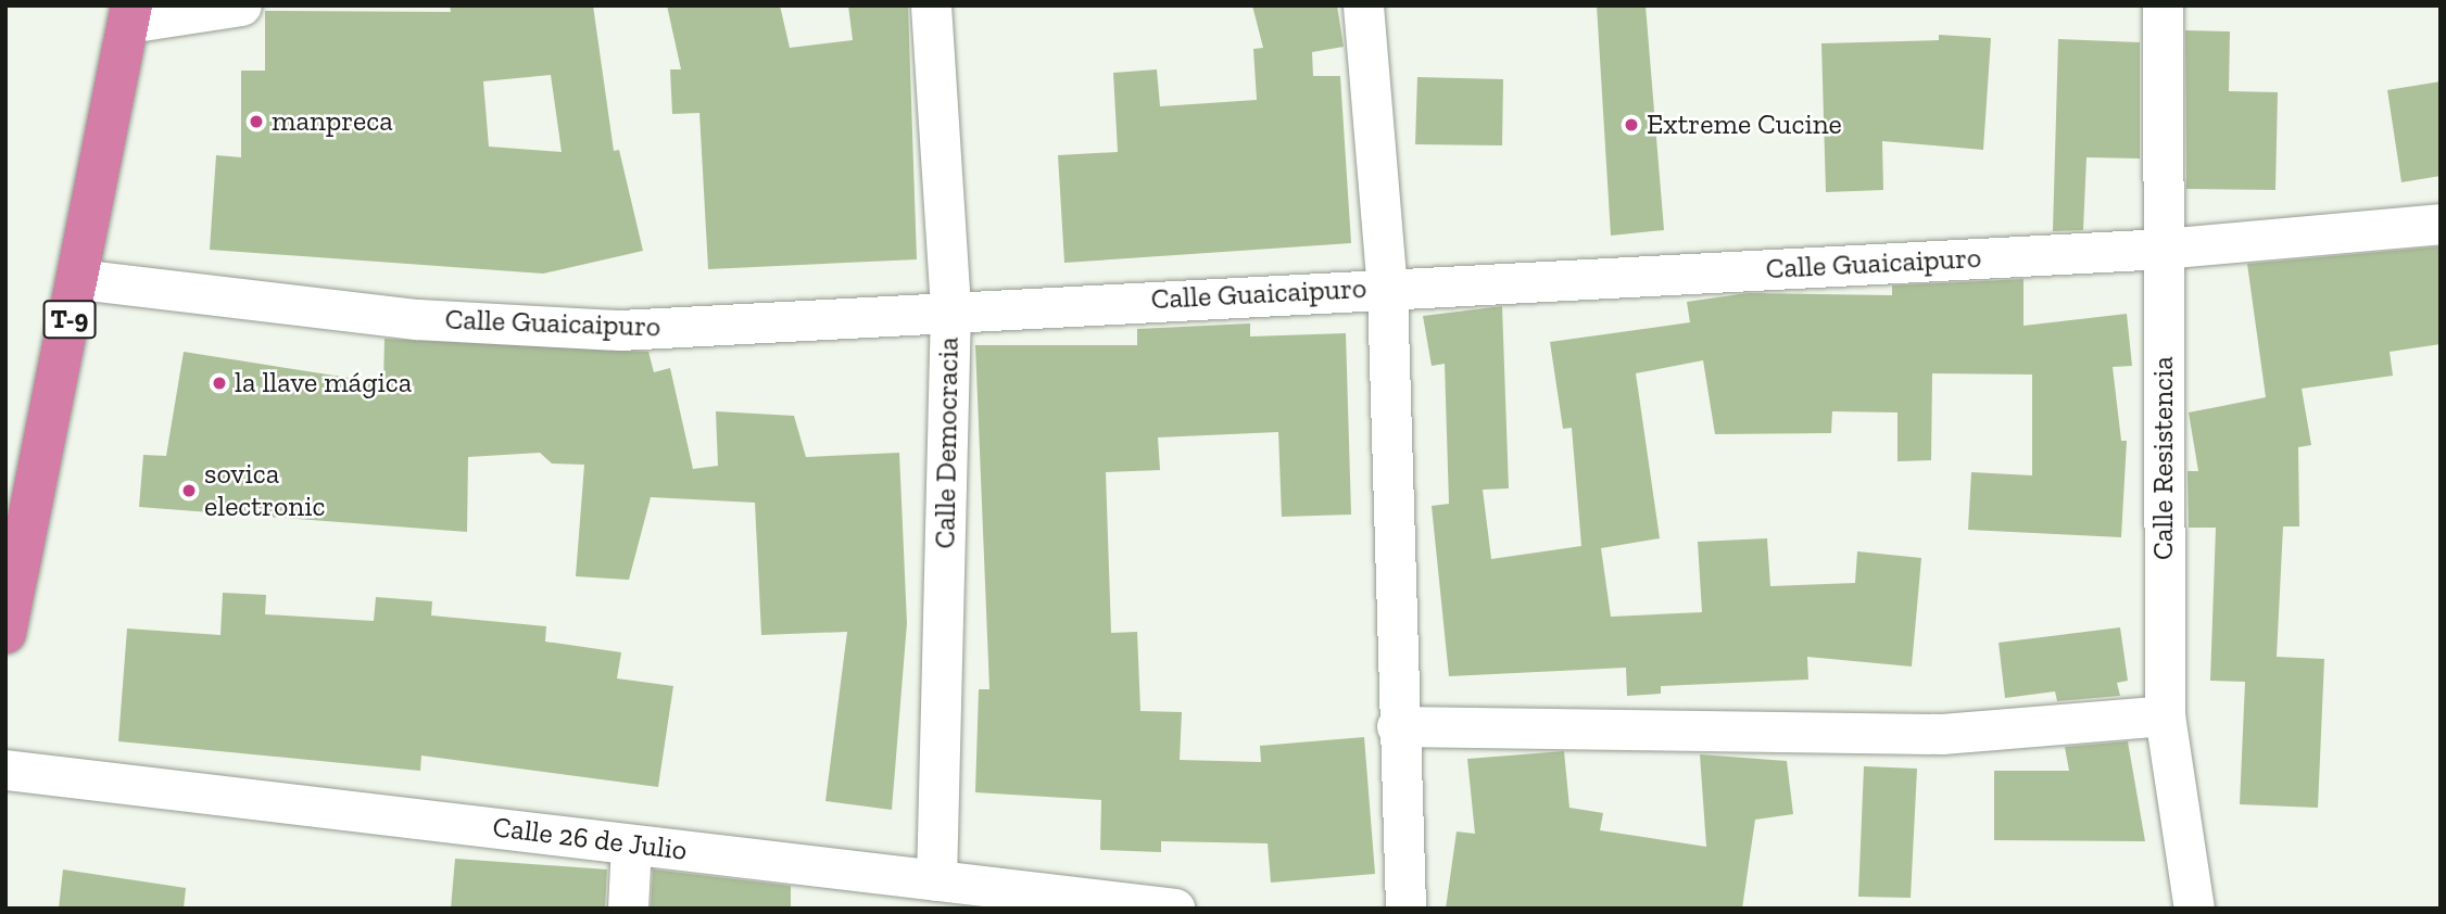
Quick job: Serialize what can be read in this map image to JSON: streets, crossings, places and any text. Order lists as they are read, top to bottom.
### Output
{
  "streets": {
    "highway": ["T-9"],
    "street": [
      "Calle Guaicaipuro",
      "Calle Democracia",
      "Calle Resistencia",
      "Calle 26 de Julio"
    ]
  },
  "crossings": [
    ["Calle Guaicaipuro", "T-9"],
    ["Calle Guaicaipuro", "Calle Democracia"],
    ["Calle Guaicaipuro", "Calle Resistencia"],
    ["Calle Democracia", "Calle 26 de Julio"]
  ],
  "places": [
    "manpreca",
    "Extreme Cucine",
    "la llave mágica",
    "sovica electronic"
  ]
}
